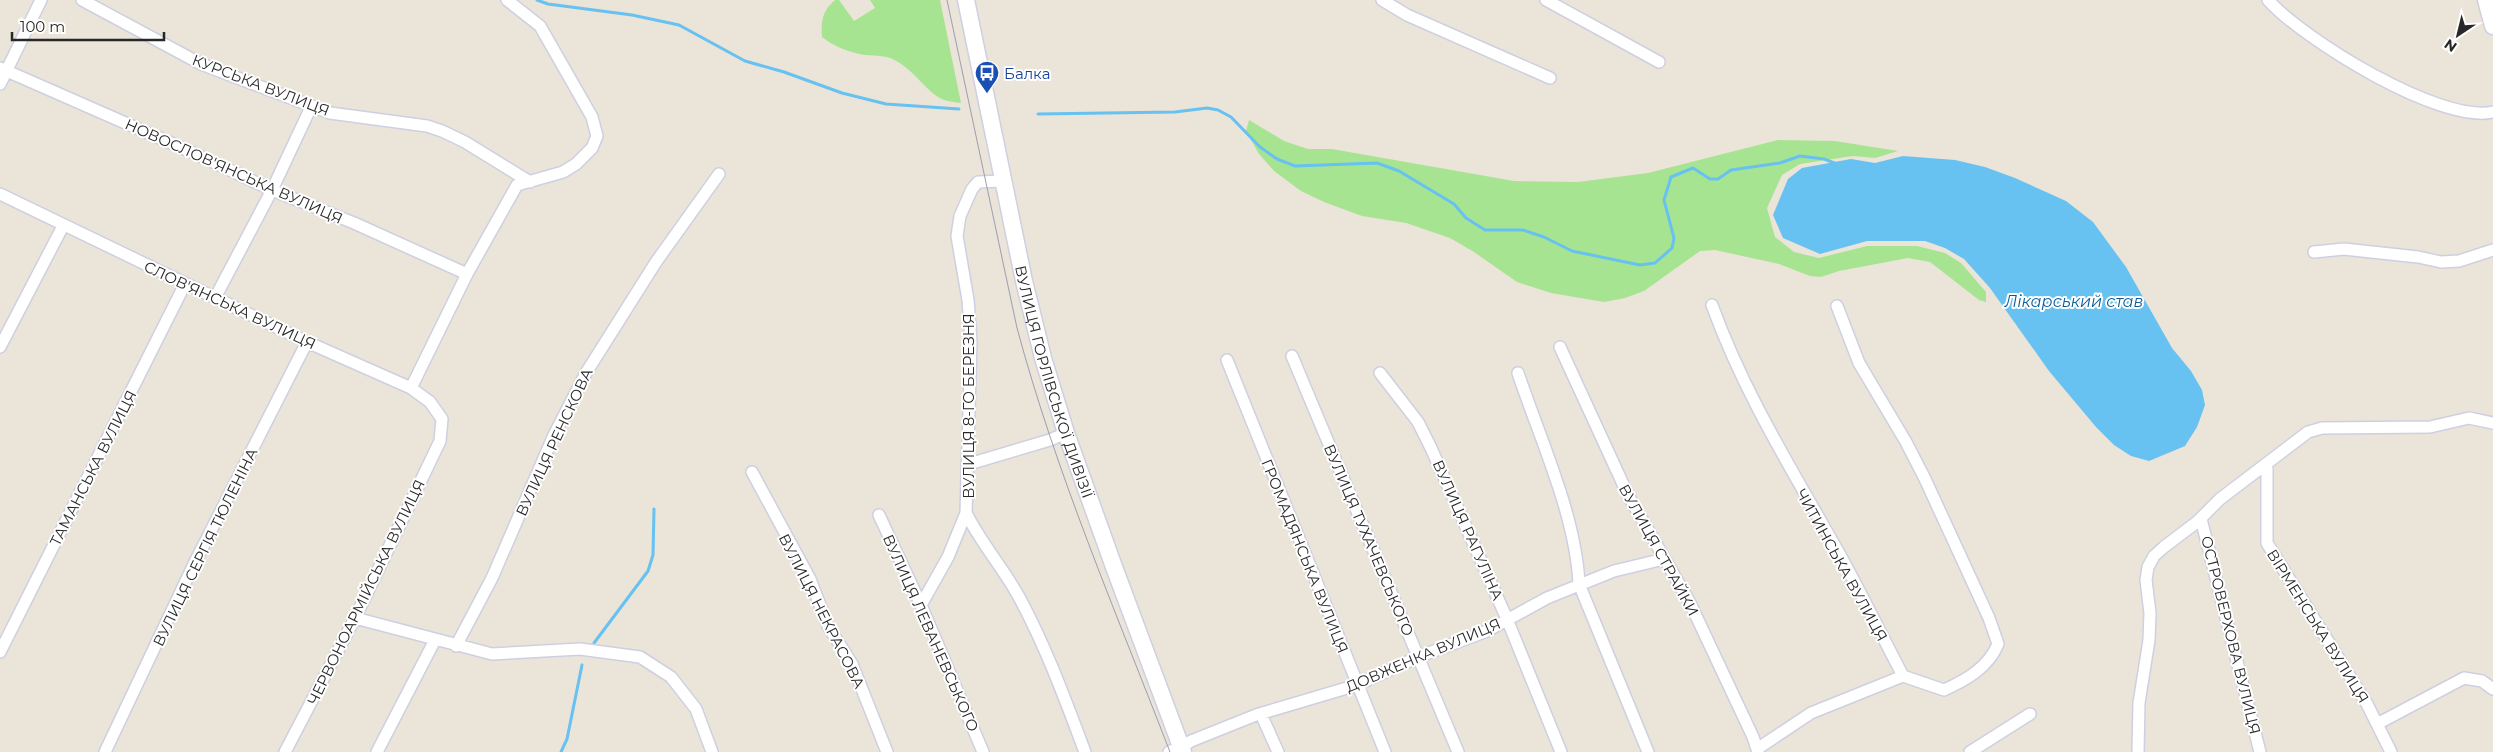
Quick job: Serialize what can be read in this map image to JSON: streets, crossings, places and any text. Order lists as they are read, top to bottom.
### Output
{
  "streets": {
    "main road": ["ВУЛИЦЯ ГОРЛІВСЬКОЇ ДИВІЗІЇ"],
    "street": [
      "КУРСЬКА ВУЛИЦЯ",
      "НОВОСЛОВ'ЯНСЬКА ВУЛИЦЯ",
      "СЛОВ'ЯНСЬКА ВУЛИЦЯ",
      "ВУЛИЦЯ 8-ГО БЕРЕЗНЯ",
      "ВУЛИЦЯ РЕНСКОВА",
      "ТАМАНСЬКА ВУЛИЦЯ",
      "ВУЛИЦЯ РАГУЛІНА",
      "ВУЛИЦЯ ТУХАЧЕВСЬКОГО",
      "ВУЛИЦЯ СЕРГІЯ ТЮЛЕНІНА",
      "ВУЛИЦЯ СТРАЙКИ",
      "ГРОМАДЯНСЬКА ВУЛИЦЯ",
      "ЧИТИНСЬКА ВУЛИЦЯ",
      "ЧЕРВОНОАРМІЙСЬКА ВУЛИЦЯ",
      "ВУЛИЦЯ НЕКРАСОВА",
      "ВІРМЕНСЬКА ВУЛИЦЯ",
      "ВУЛИЦЯ ЛЕВАНЕВСЬКОГО",
      "ОСТРОВЕРХОВА ВУЛИЦЯ",
      "ДОВЖЕНКА ВУЛИЦЯ"
    ]
  },
  "crossings": [
    ["СЛОВ'ЯНСЬКА ВУЛИЦЯ", "ТАМАНСЬКА ВУЛИЦЯ"],
    ["СЛОВ'ЯНСЬКА ВУЛИЦЯ", "ВУЛИЦЯ СЕРГІЯ ТЮЛЕНІНА"],
    ["СЛОВ'ЯНСЬКА ВУЛИЦЯ", "ЧЕРВОНОАРМІЙСЬКА ВУЛИЦЯ"],
    ["ВУЛИЦЯ ГОРЛІВСЬКОЇ ДИВІЗІЇ", "ВУЛИЦЯ 8-ГО БЕРЕЗНЯ"],
    ["ВУЛИЦЯ ГОРЛІВСЬКОЇ ДИВІЗІЇ", "ДОВЖЕНКА ВУЛИЦЯ"],
    ["ВУЛИЦЯ РАГУЛІНА", "ДОВЖЕНКА ВУЛИЦЯ"],
    ["ВУЛИЦЯ ТУХАЧЕВСЬКОГО", "ДОВЖЕНКА ВУЛИЦЯ"],
    ["ВУЛИЦЯ СТРАЙКИ", "ДОВЖЕНКА ВУЛИЦЯ"],
    ["ГРОМАДЯНСЬКА ВУЛИЦЯ", "ДОВЖЕНКА ВУЛИЦЯ"]
  ],
  "water": ["Лікарський став"],
  "places": {
    "bus stop": ["Балка"]
  },
  "scale_bar": "100 m",
  "north": "bottom left"
}
